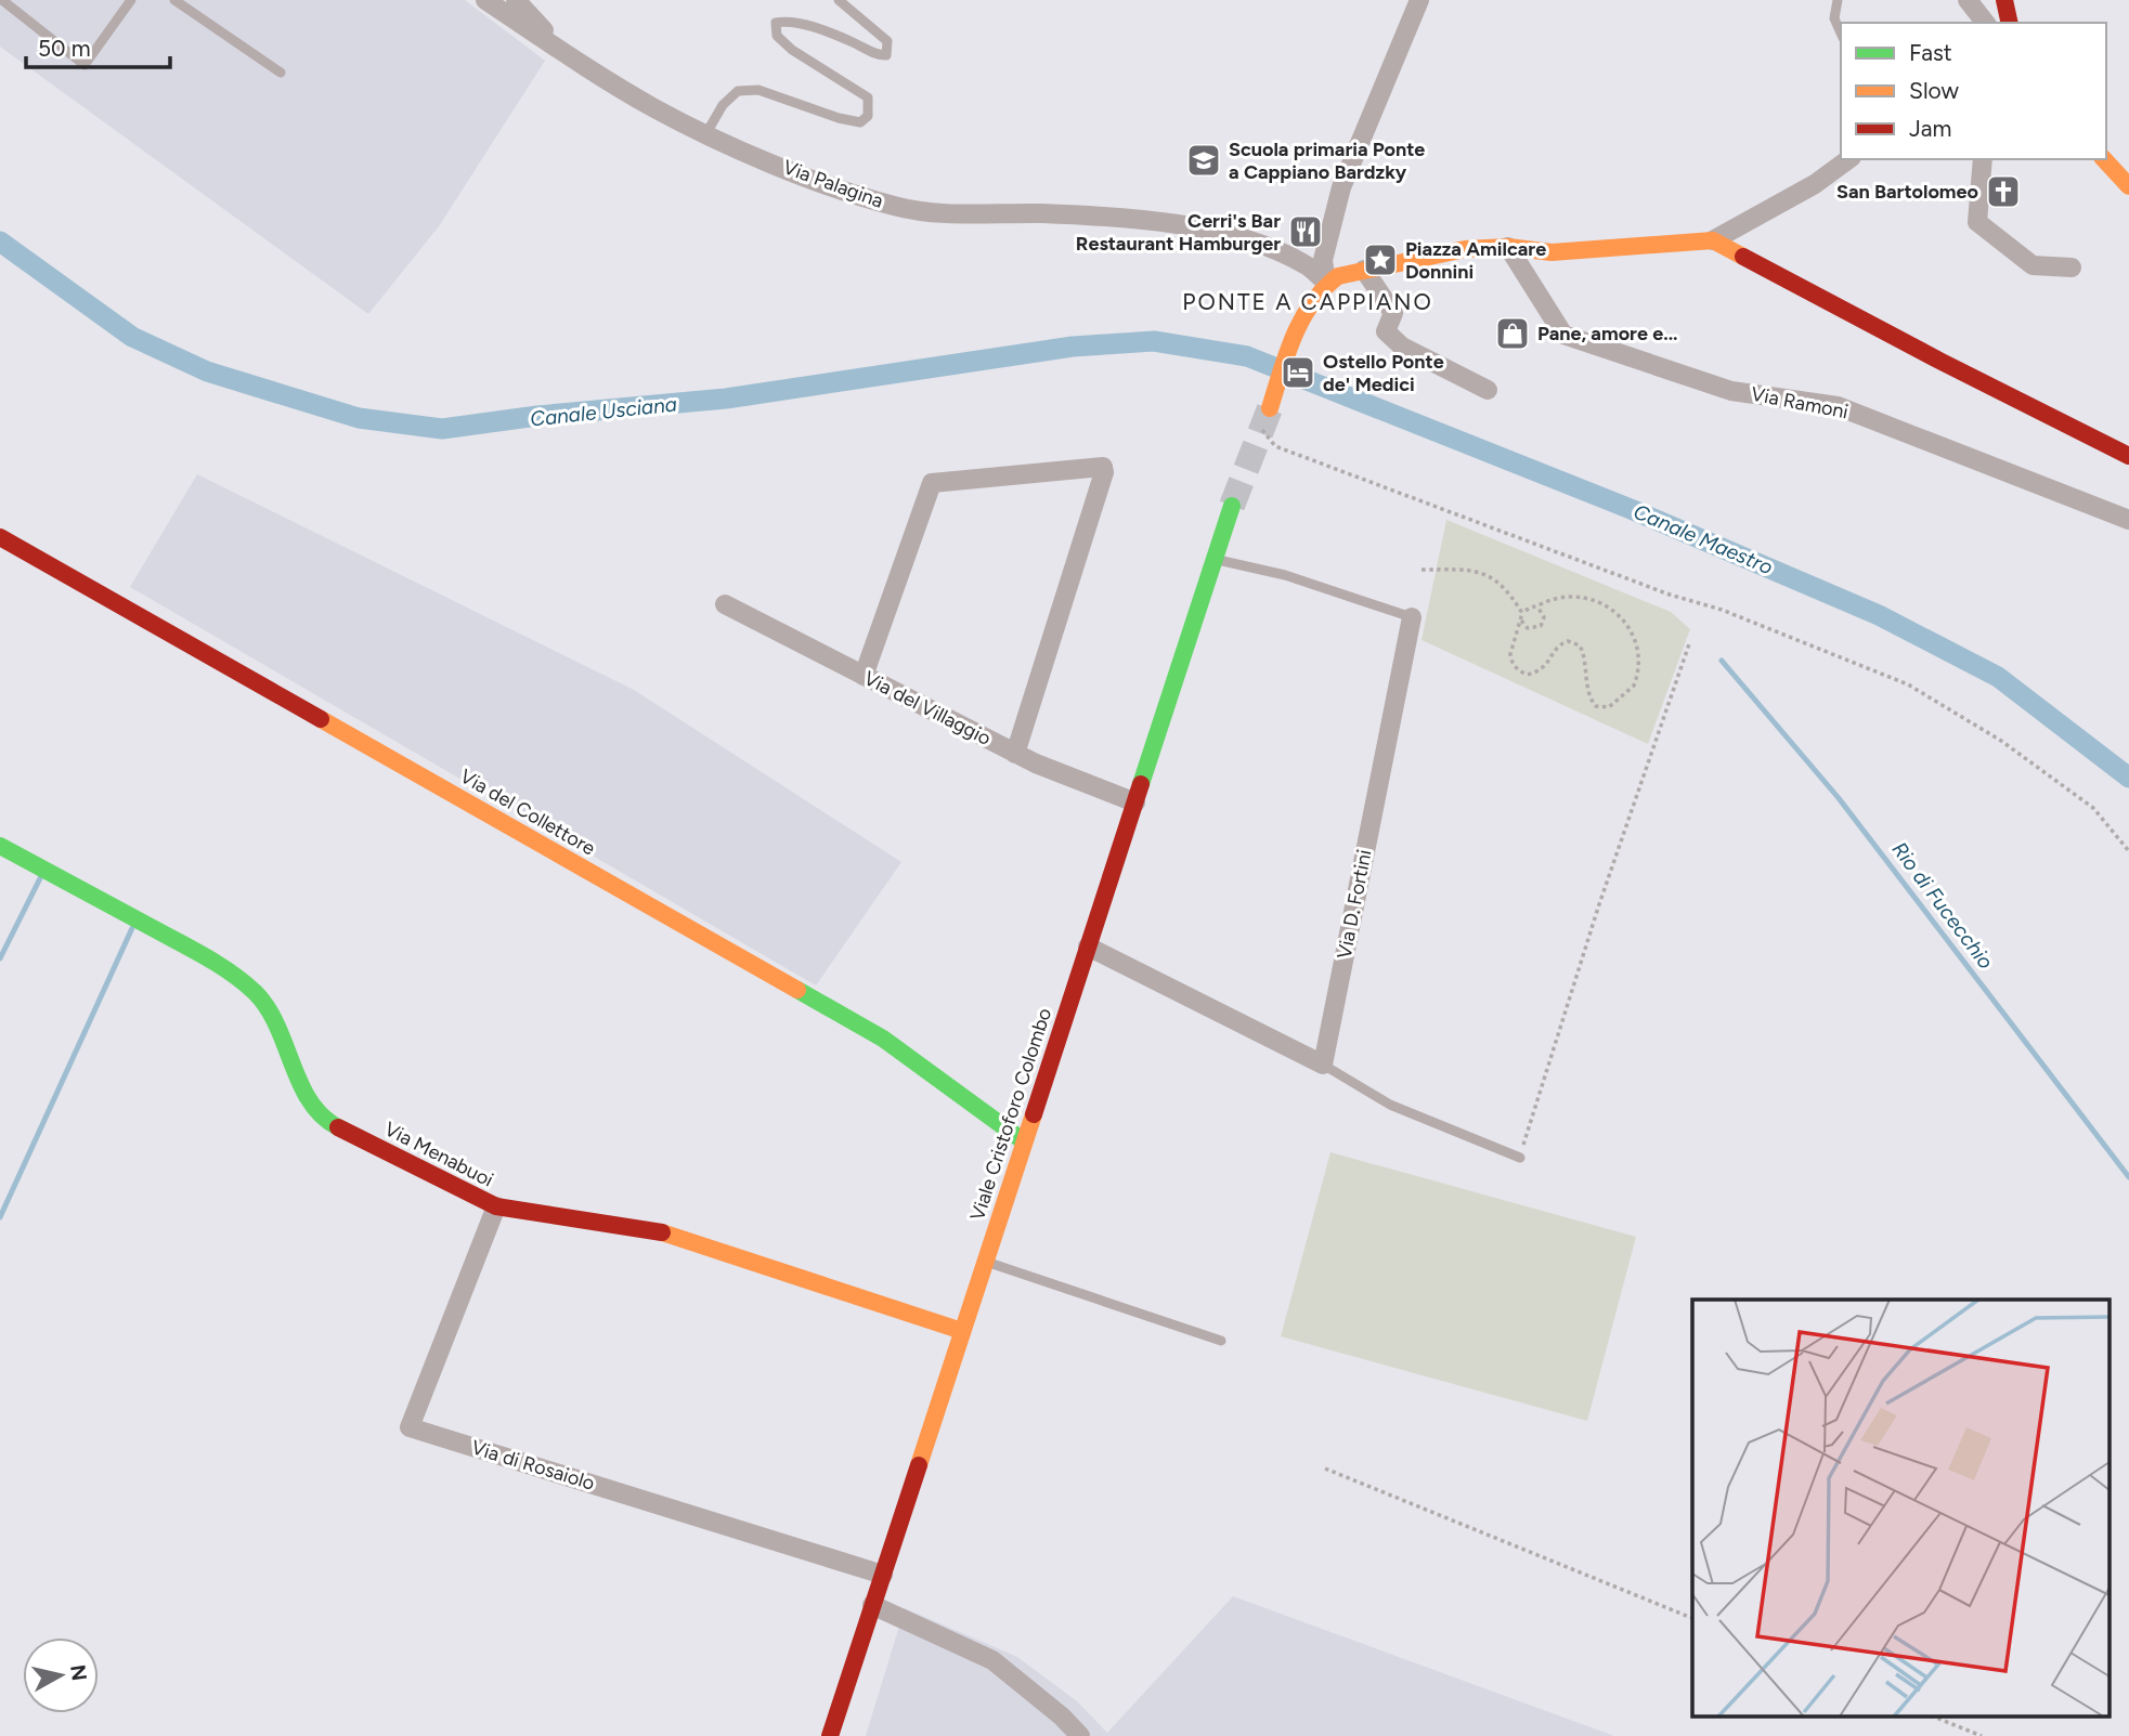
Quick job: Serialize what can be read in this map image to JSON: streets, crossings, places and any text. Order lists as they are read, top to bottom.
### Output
{
  "streets": {
    "street": [
      "Via Palagina",
      "Via Ramoni",
      "Via del Villaggio",
      "Via del Collettore",
      "Via D. Fortini",
      "Viale Cristoforo Colombo",
      "Via Menabuoi",
      "Via di Rosaiolo"
    ]
  },
  "crossings": [
    ["Via del Villaggio", "Viale Cristoforo Colombo"],
    ["Via del Collettore", "Viale Cristoforo Colombo"],
    ["Via D. Fortini", "Viale Cristoforo Colombo"],
    ["Viale Cristoforo Colombo", "Via Menabuoi"],
    ["Viale Cristoforo Colombo", "Via di Rosaiolo"],
    ["Via Menabuoi", "Via di Rosaiolo"]
  ],
  "districts": ["PONTE A CAPPIANO"],
  "water": ["Canale Usciana", "Canale Maestro", "Rio di Fucecchio"],
  "places": {
    "school or university": ["Scuola primaria Ponte a Cappiano Bardzky"],
    "church": ["San Bartolomeo"],
    "restaurant": ["Cerri's Bar Restaurant Hamburger"],
    "place": ["Piazza Amilcare Donnini"],
    "shop": ["Pane, amore e..."],
    "hotel": ["Ostello Ponte de' Medici"]
  },
  "legend": ["Fast", "Slow", "Jam"],
  "scale_bar": "50 m",
  "north": "right"
}
